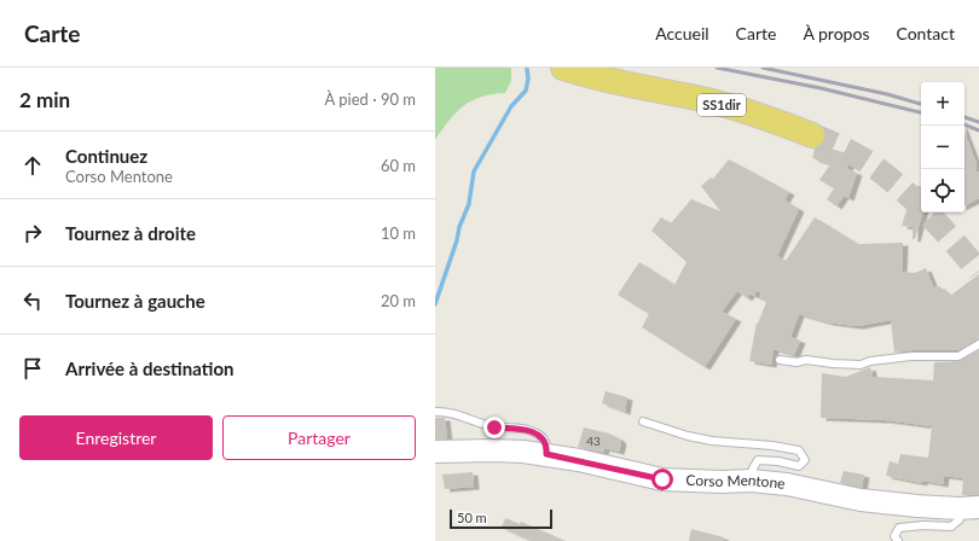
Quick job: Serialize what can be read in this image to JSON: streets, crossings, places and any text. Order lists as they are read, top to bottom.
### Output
{
  "streets": {
    "main road": ["SS1dir", "Corso Mentone"]
  },
  "house_numbers": ["43"],
  "scale_bar": "50 m",
  "page": {
    "header": "Carte",
    "nav": [
      "Accueil",
      "Carte",
      "À propos",
      "Contact"
    ],
    "heading": ["2 min", "À pied · 90 m"],
    "map_buttons": ["+", "−"],
    "list": [
      ["Continuez", "Corso Mentone", "60 m"],
      ["Tournez à droite", "10 m"],
      ["Tournez à gauche", "20 m"],
      "Arrivée à destination"
    ],
    "buttons": ["Enregistrer", "Partager"],
    "scale": "50 m"
  }
}
